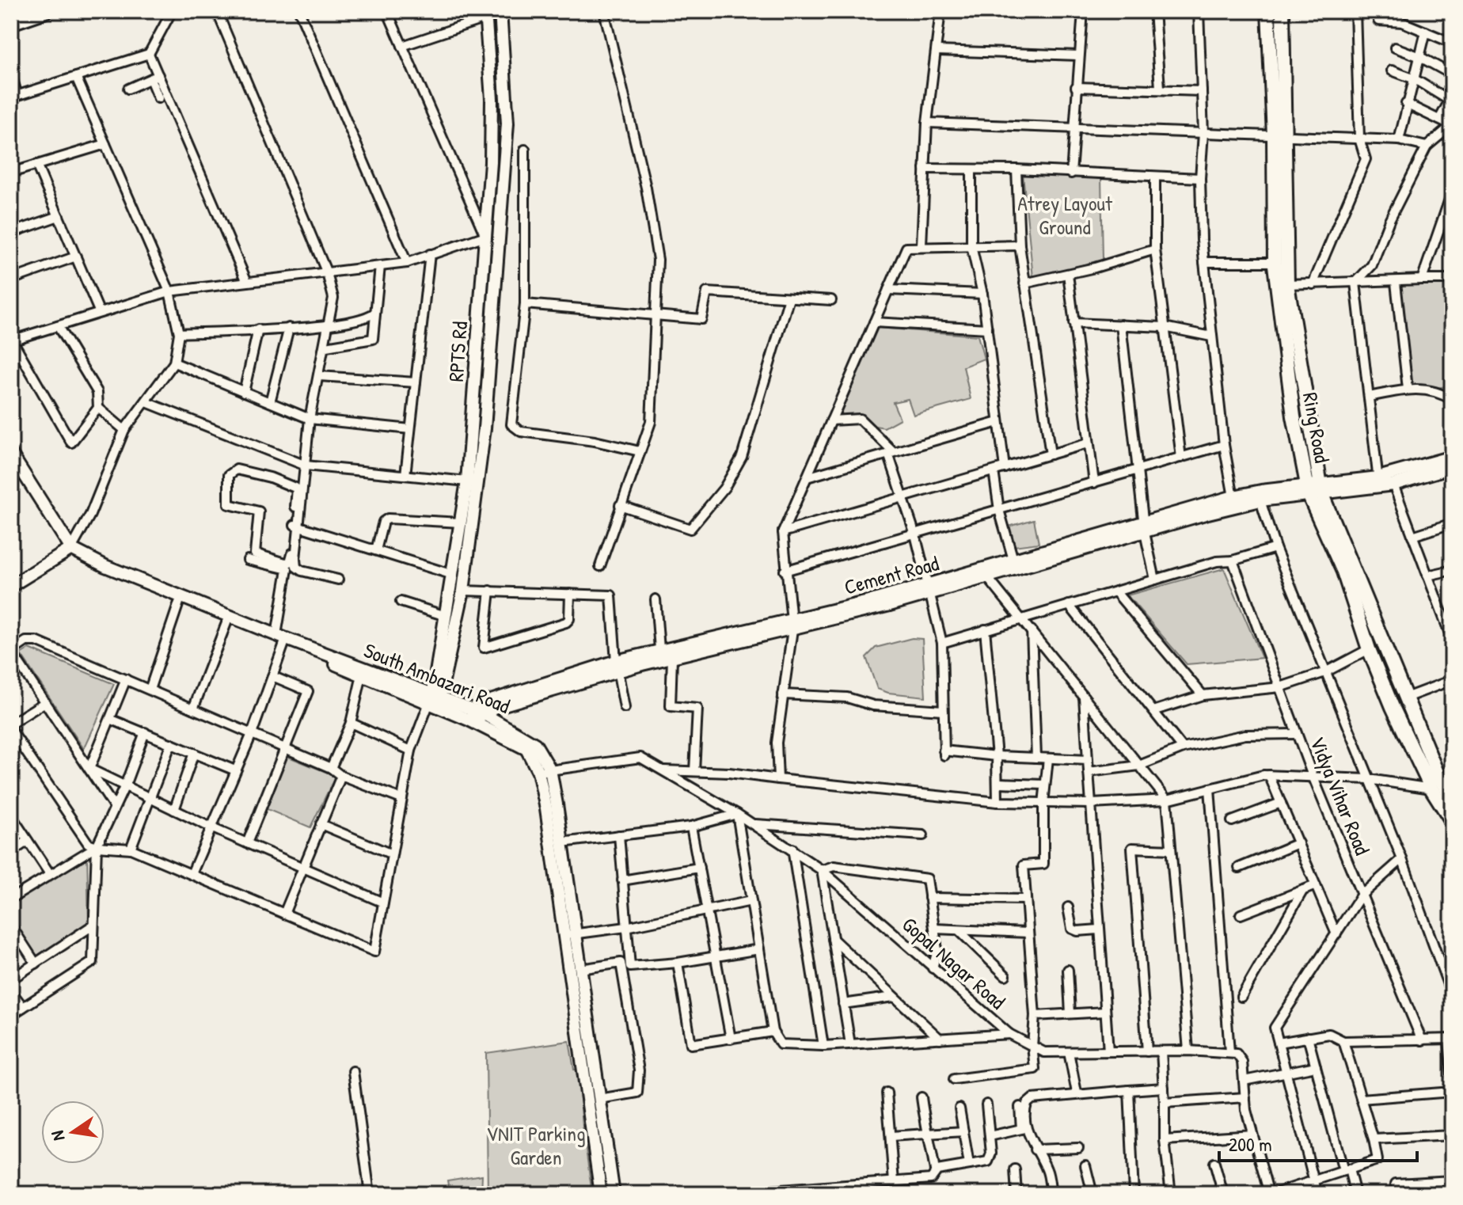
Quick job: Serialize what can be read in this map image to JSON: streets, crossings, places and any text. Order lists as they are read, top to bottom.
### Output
{
  "streets": {
    "main road": [
      "RPTS Rd",
      "Ring Road",
      "Cement Road",
      "South Ambazari Road"
    ],
    "street": ["Vidya Vihar Road", "Gopal Nagar Road"]
  },
  "crossings": [
    ["RPTS Rd", "South Ambazari Road"],
    ["Ring Road", "Cement Road"],
    ["Cement Road", "South Ambazari Road"],
    ["South Ambazari Road", "Gopal Nagar Road"]
  ],
  "parks": ["Atrey Layout Ground", "VNIT Parking Garden"],
  "scale_bar": "200 m",
  "north": "left"
}
